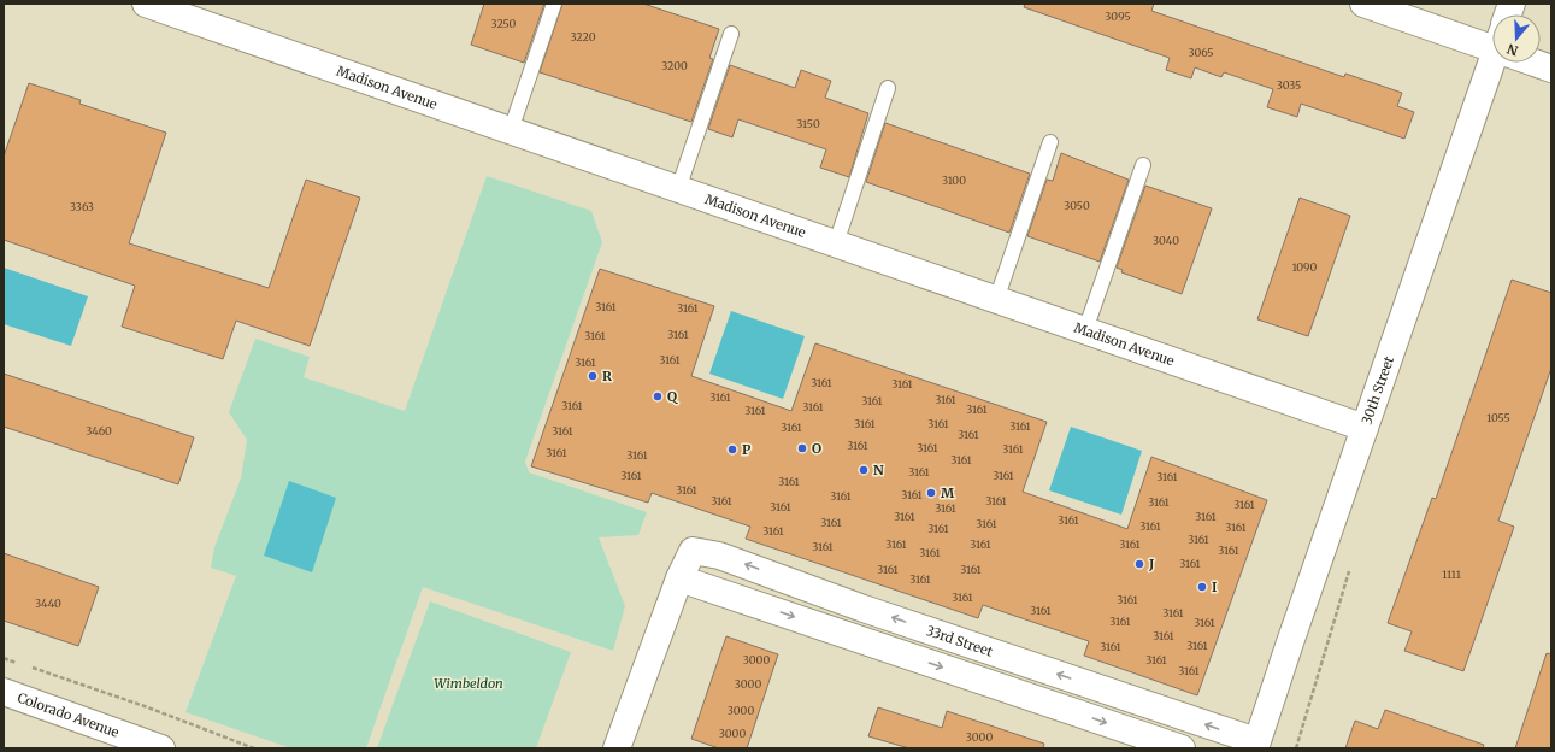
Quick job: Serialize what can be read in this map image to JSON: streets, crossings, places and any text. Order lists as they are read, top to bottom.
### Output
{
  "streets": {
    "street": [
      "Madison Avenue",
      "30th Street",
      "33rd Street",
      "Colorado Avenue"
    ]
  },
  "crossings": [
    ["Madison Avenue", "30th Street"],
    ["30th Street", "33rd Street"]
  ],
  "parks": ["Wimbeldon"],
  "places": [
    "R",
    "Q",
    "O",
    "P",
    "N",
    "M",
    "J",
    "I"
  ],
  "house_numbers": [
    "3095",
    "3250",
    "3220",
    "3065",
    "3200",
    "3035",
    "3150",
    "3100",
    "3050",
    "3363",
    "3040",
    "1090",
    "3161",
    "3161",
    "3161",
    "3161",
    "3161",
    "3161",
    "3161",
    "3161",
    "3161",
    "3161",
    "3161",
    "3161",
    "3161",
    "3161",
    "3161",
    "1055",
    "3161",
    "3161",
    "3161",
    "3161",
    "3460",
    "3161",
    "3161",
    "3161",
    "3161",
    "3161",
    "3161",
    "3161",
    "3161",
    "3161",
    "3161",
    "3161",
    "3161",
    "3161",
    "3161",
    "3161",
    "3161",
    "3161",
    "3161",
    "3161",
    "3161",
    "3161",
    "3161",
    "3161",
    "3161",
    "3161",
    "3161",
    "3161",
    "3161",
    "3161",
    "3161",
    "3161",
    "3161",
    "3161",
    "3161",
    "3161",
    "3161",
    "3161",
    "3161",
    "3161",
    "3161",
    "3161",
    "1111",
    "3161",
    "3161",
    "3161",
    "3440",
    "3161",
    "3161",
    "3161",
    "3161",
    "3161",
    "3161",
    "3161",
    "3000",
    "3161",
    "3161",
    "3000",
    "3000",
    "3000",
    "3000"
  ],
  "north": "bottom"
}
